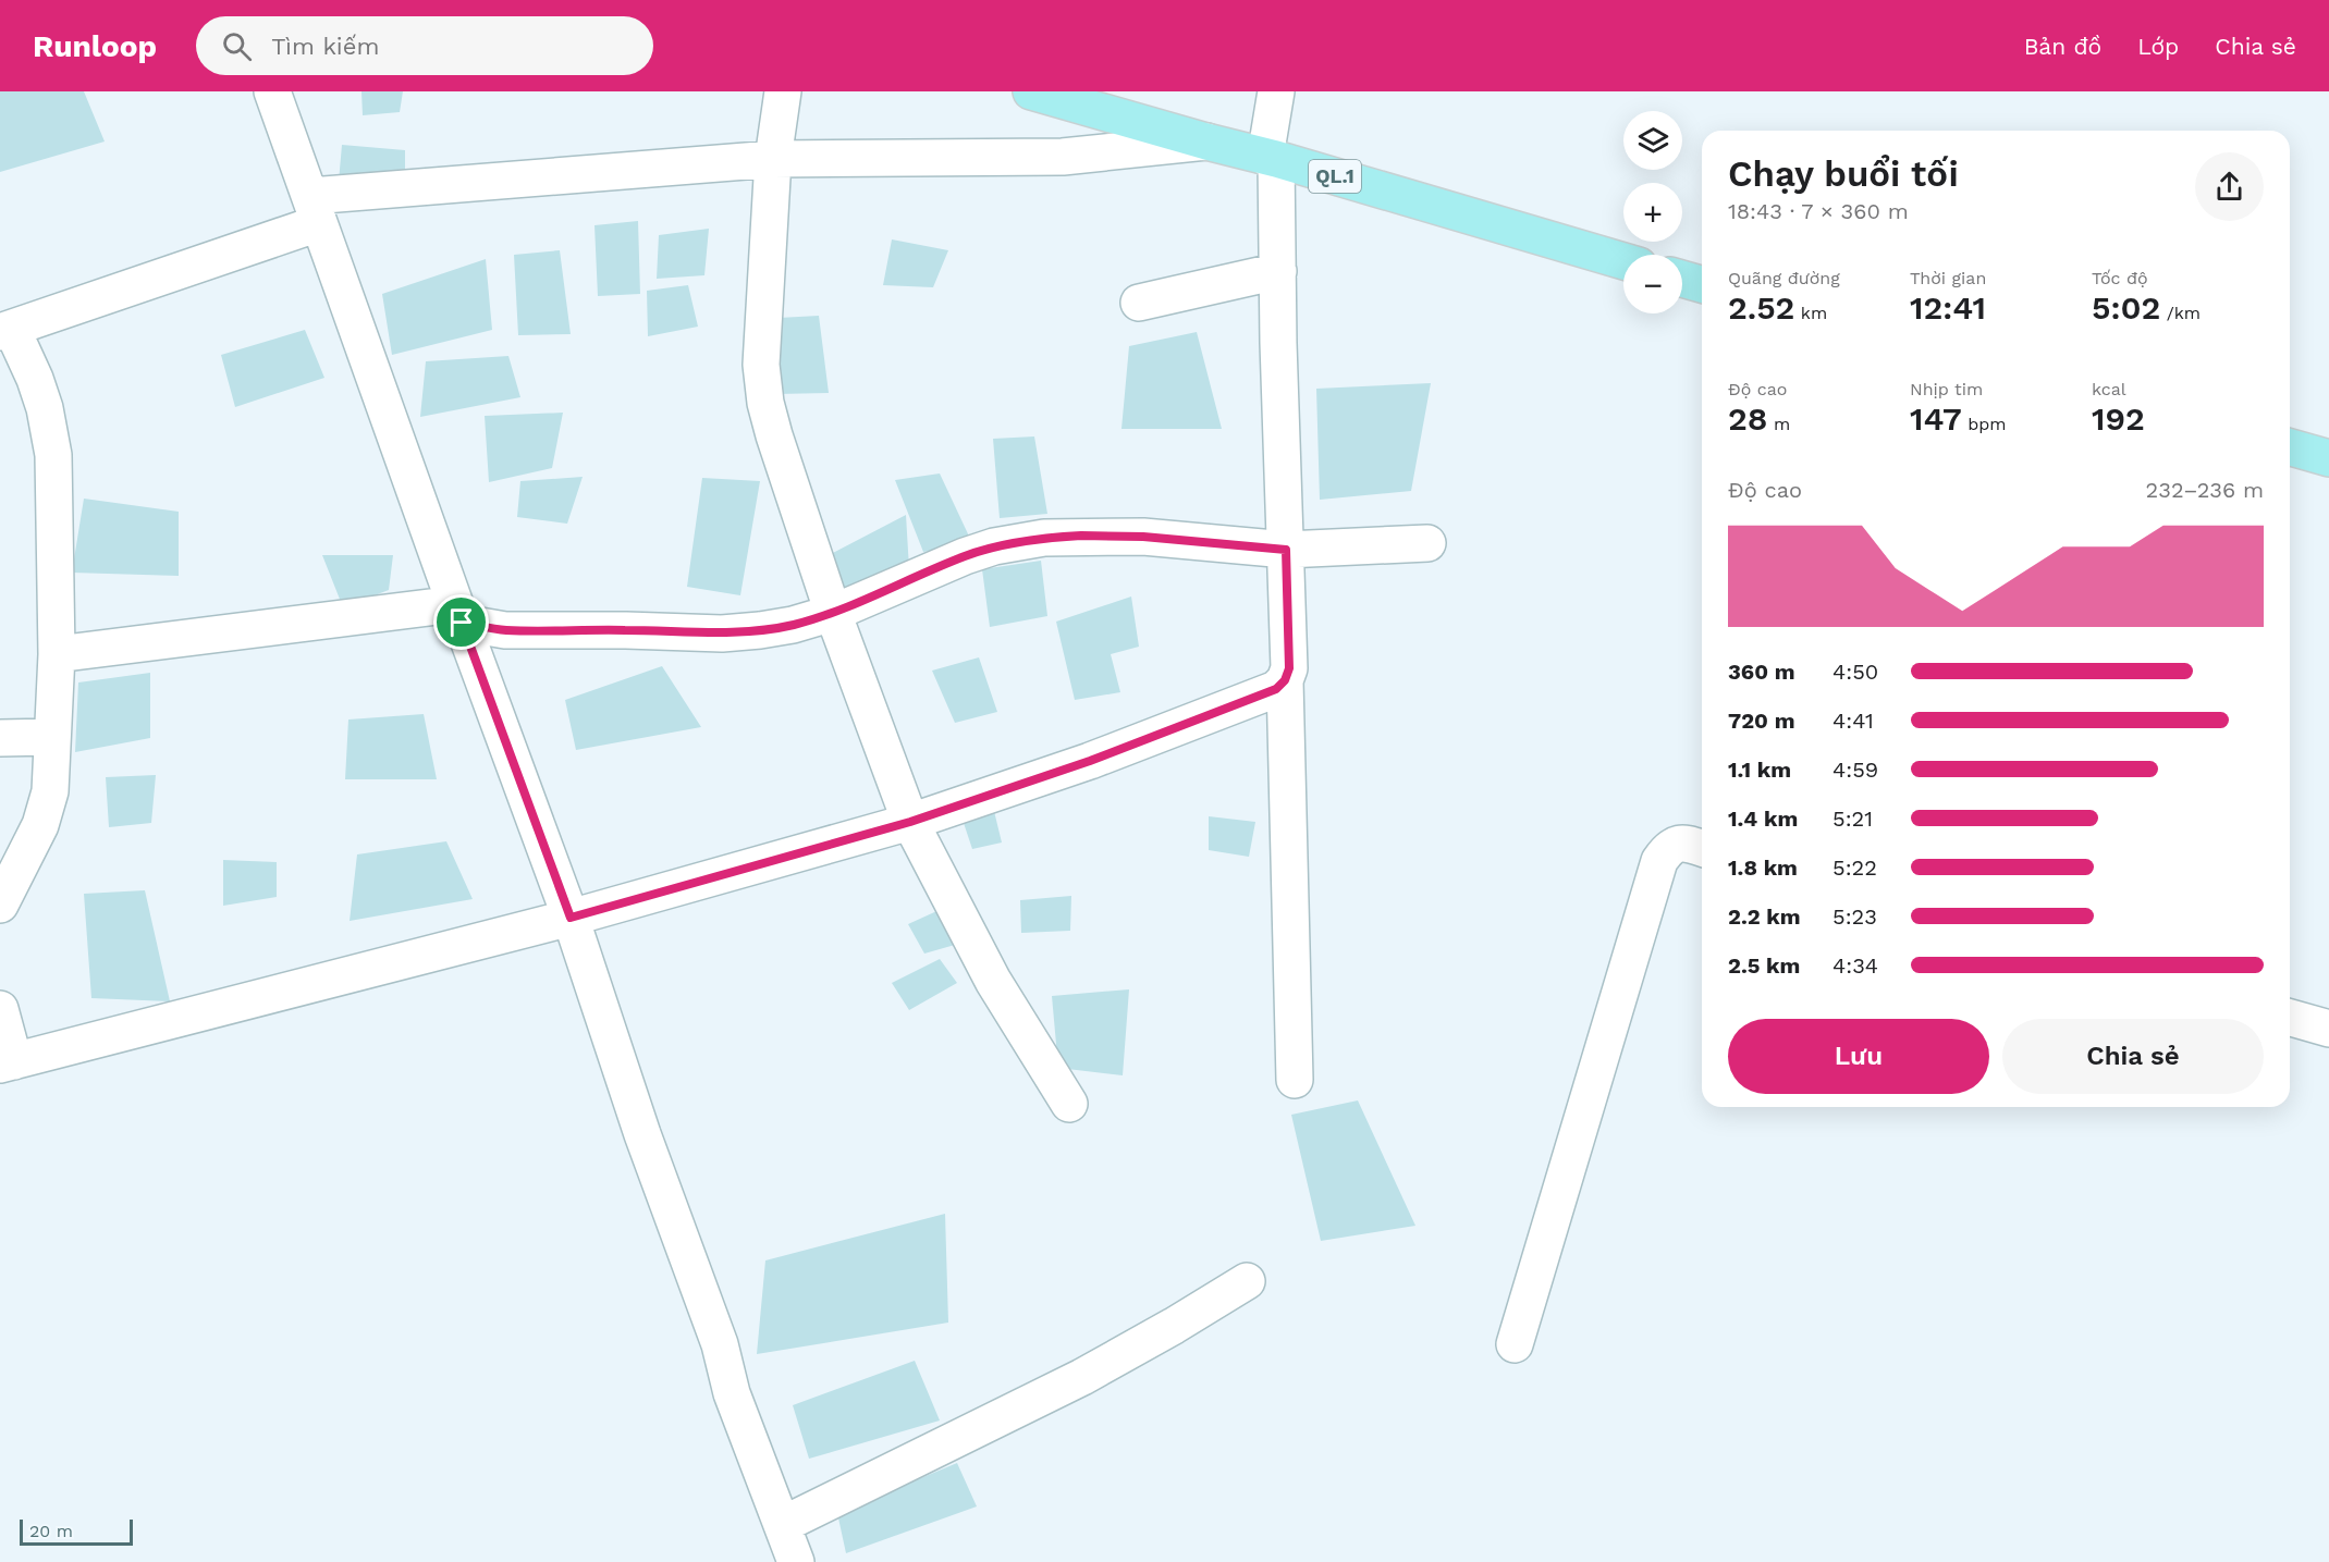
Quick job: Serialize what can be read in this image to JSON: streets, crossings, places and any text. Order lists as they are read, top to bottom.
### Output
{
  "streets": {
    "highway": ["QL.1"]
  },
  "scale_bar": "20 m",
  "page": {
    "header": "Runloop",
    "search": "Tìm kiếm",
    "nav": ["Bản đồ", "Lớp", "Chia sẻ"],
    "map_buttons": ["+", "−"],
    "heading": ["Chạy buổi tối", "18:43 · 7 × 360 m"],
    "stats": [
      ["Quãng đường", "2.52 km"],
      ["Thời gian", "12:41"],
      ["Tốc độ", "5:02 /km"],
      ["Độ cao", "28 m"],
      ["Nhịp tim", "147 bpm"],
      ["kcal", "192"]
    ],
    "chart": ["Độ cao", "232–236 m"],
    "list": [
      {
        "name": "360 m",
        "note": "4:50"
      },
      {
        "name": "720 m",
        "note": "4:41"
      },
      {
        "name": "1.1 km",
        "note": "4:59"
      },
      {
        "name": "1.4 km",
        "note": "5:21"
      },
      {
        "name": "1.8 km",
        "note": "5:22"
      },
      {
        "name": "2.2 km",
        "note": "5:23"
      },
      {
        "name": "2.5 km",
        "note": "4:34"
      }
    ],
    "buttons": ["Lưu", "Chia sẻ"],
    "scale": "20 m"
  }
}
